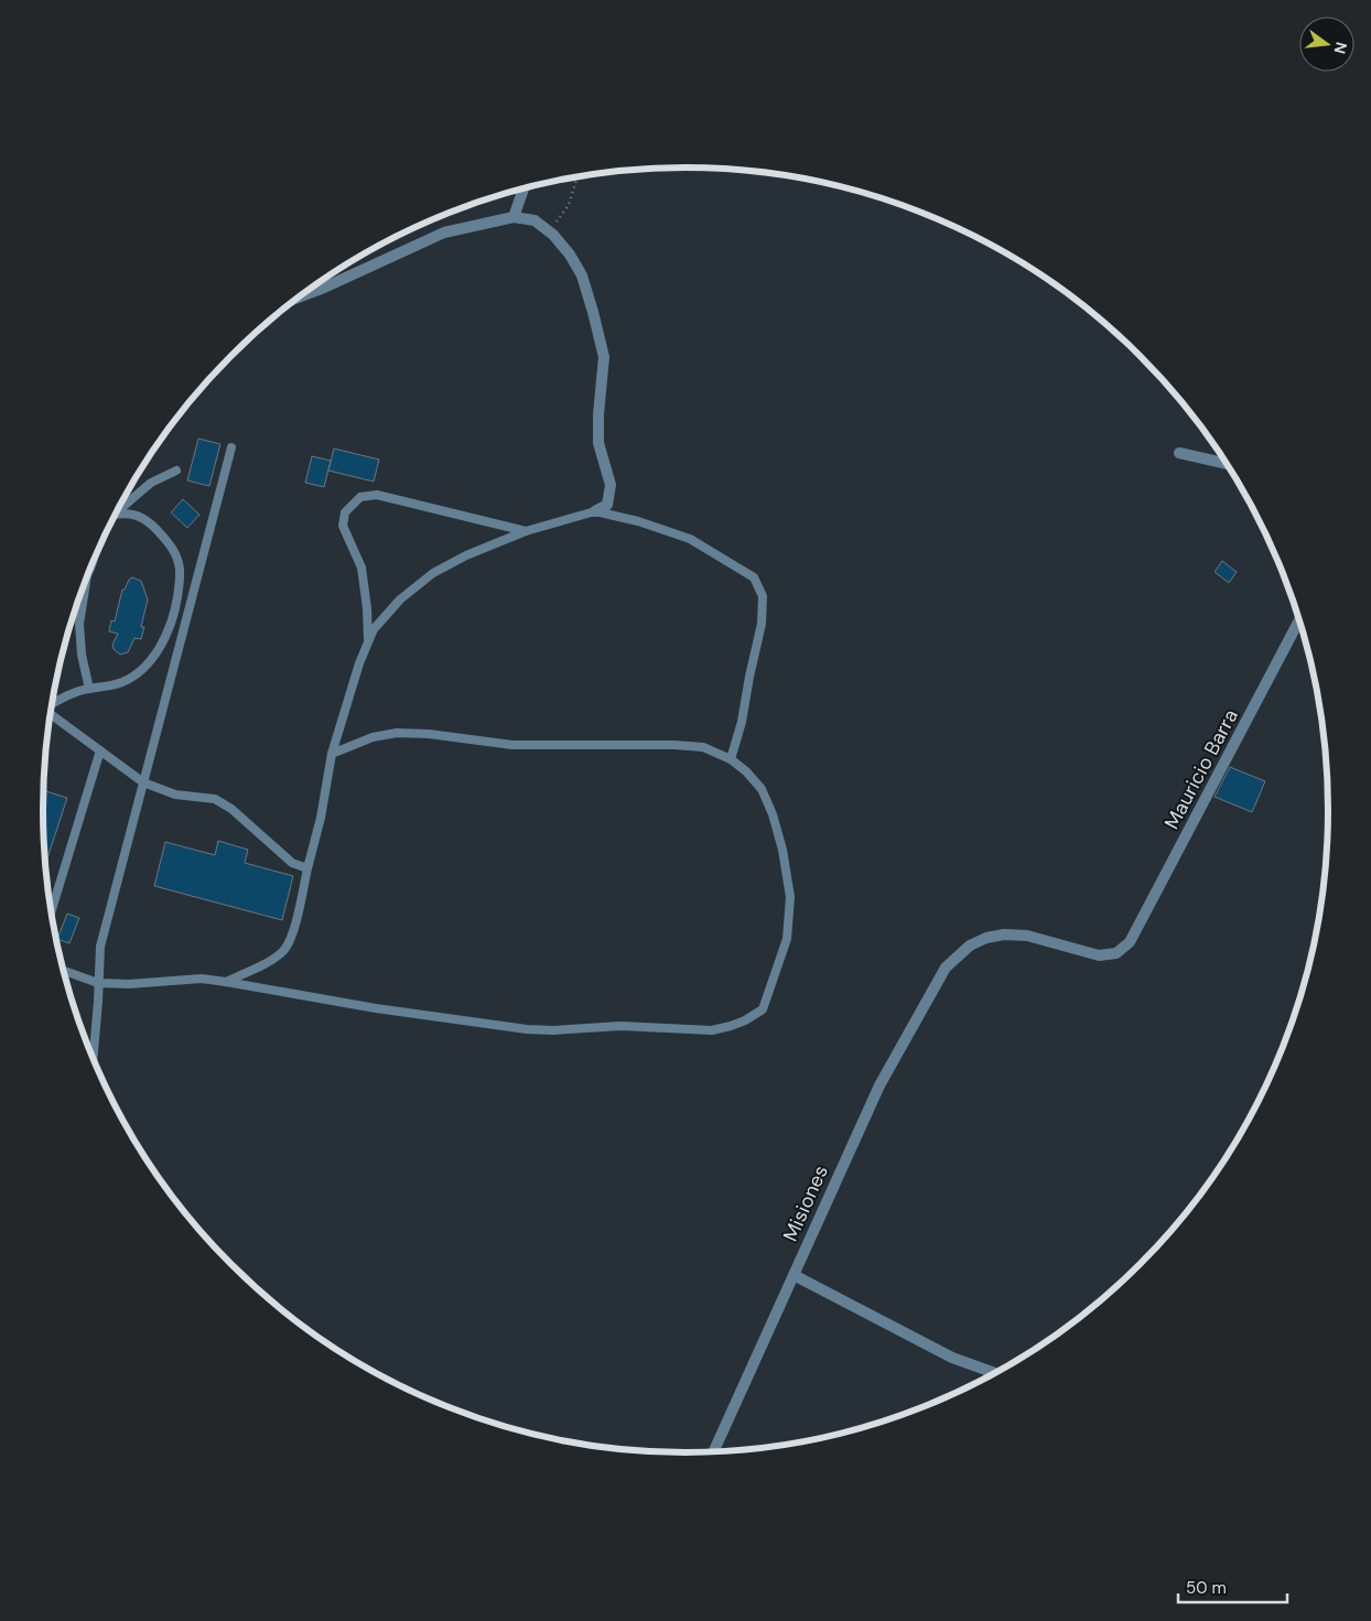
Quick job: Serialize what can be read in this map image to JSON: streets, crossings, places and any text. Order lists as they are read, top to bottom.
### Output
{
  "streets": {
    "street": ["Mauricio Barra", "Misiones"]
  },
  "crossings": [
    ["Mauricio Barra", "Misiones"]
  ],
  "scale_bar": "50 m",
  "north": "right"
}
